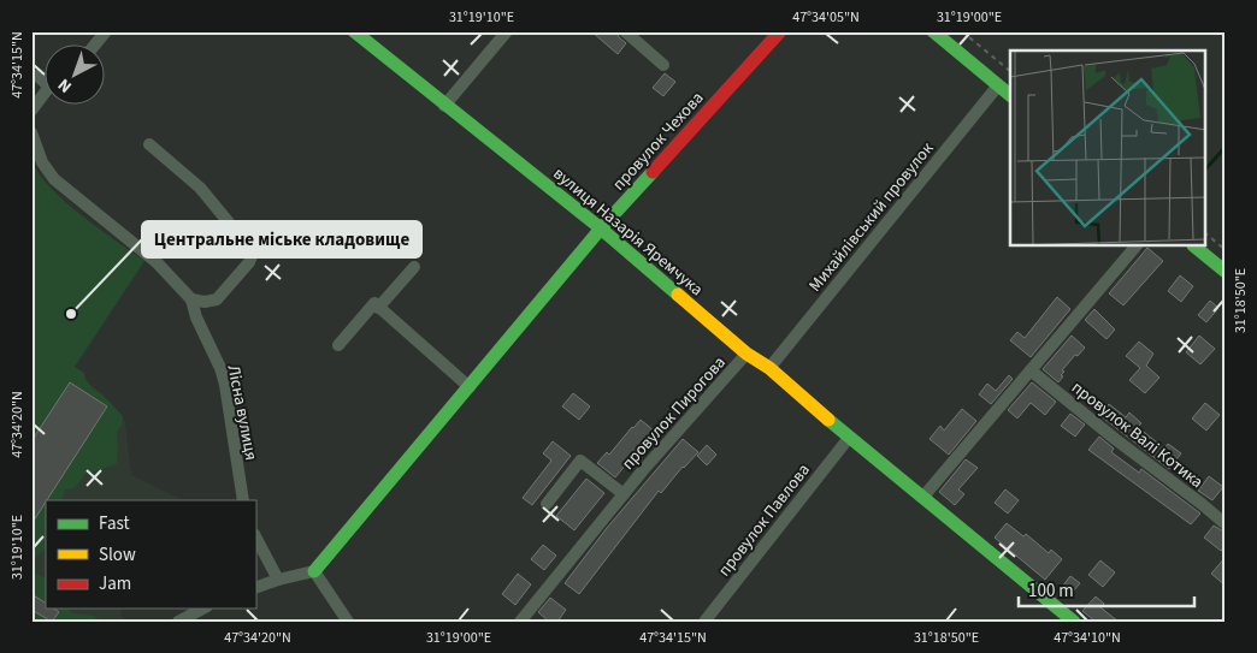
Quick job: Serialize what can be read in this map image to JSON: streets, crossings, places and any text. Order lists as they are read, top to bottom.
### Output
{
  "streets": {
    "street": [
      "провулок Чехова",
      "Михайлівський провулок",
      "вулиця Назарія Яремчука",
      "Лісна вулиця",
      "провулок Пирогова",
      "провулок Валі Котика",
      "провулок Павлова"
    ]
  },
  "crossings": [
    ["провулок Чехова", "вулиця Назарія Яремчука"],
    ["Михайлівський провулок", "вулиця Назарія Яремчука"],
    ["вулиця Назарія Яремчука", "провулок Пирогова"],
    ["вулиця Назарія Яремчука", "провулок Павлова"]
  ],
  "places": ["Центральне міське кладовище"],
  "legend": ["Fast", "Slow", "Jam"],
  "scale_bar": "100 m",
  "north": "bottom left",
  "coordinates": [
    "31°19'10\"E",
    "47°34'05\"N",
    "31°19'00\"E",
    "47°34'15\"N",
    "31°18'50\"E",
    "47°34'20\"N",
    "47°34'10\"N"
  ]
}
